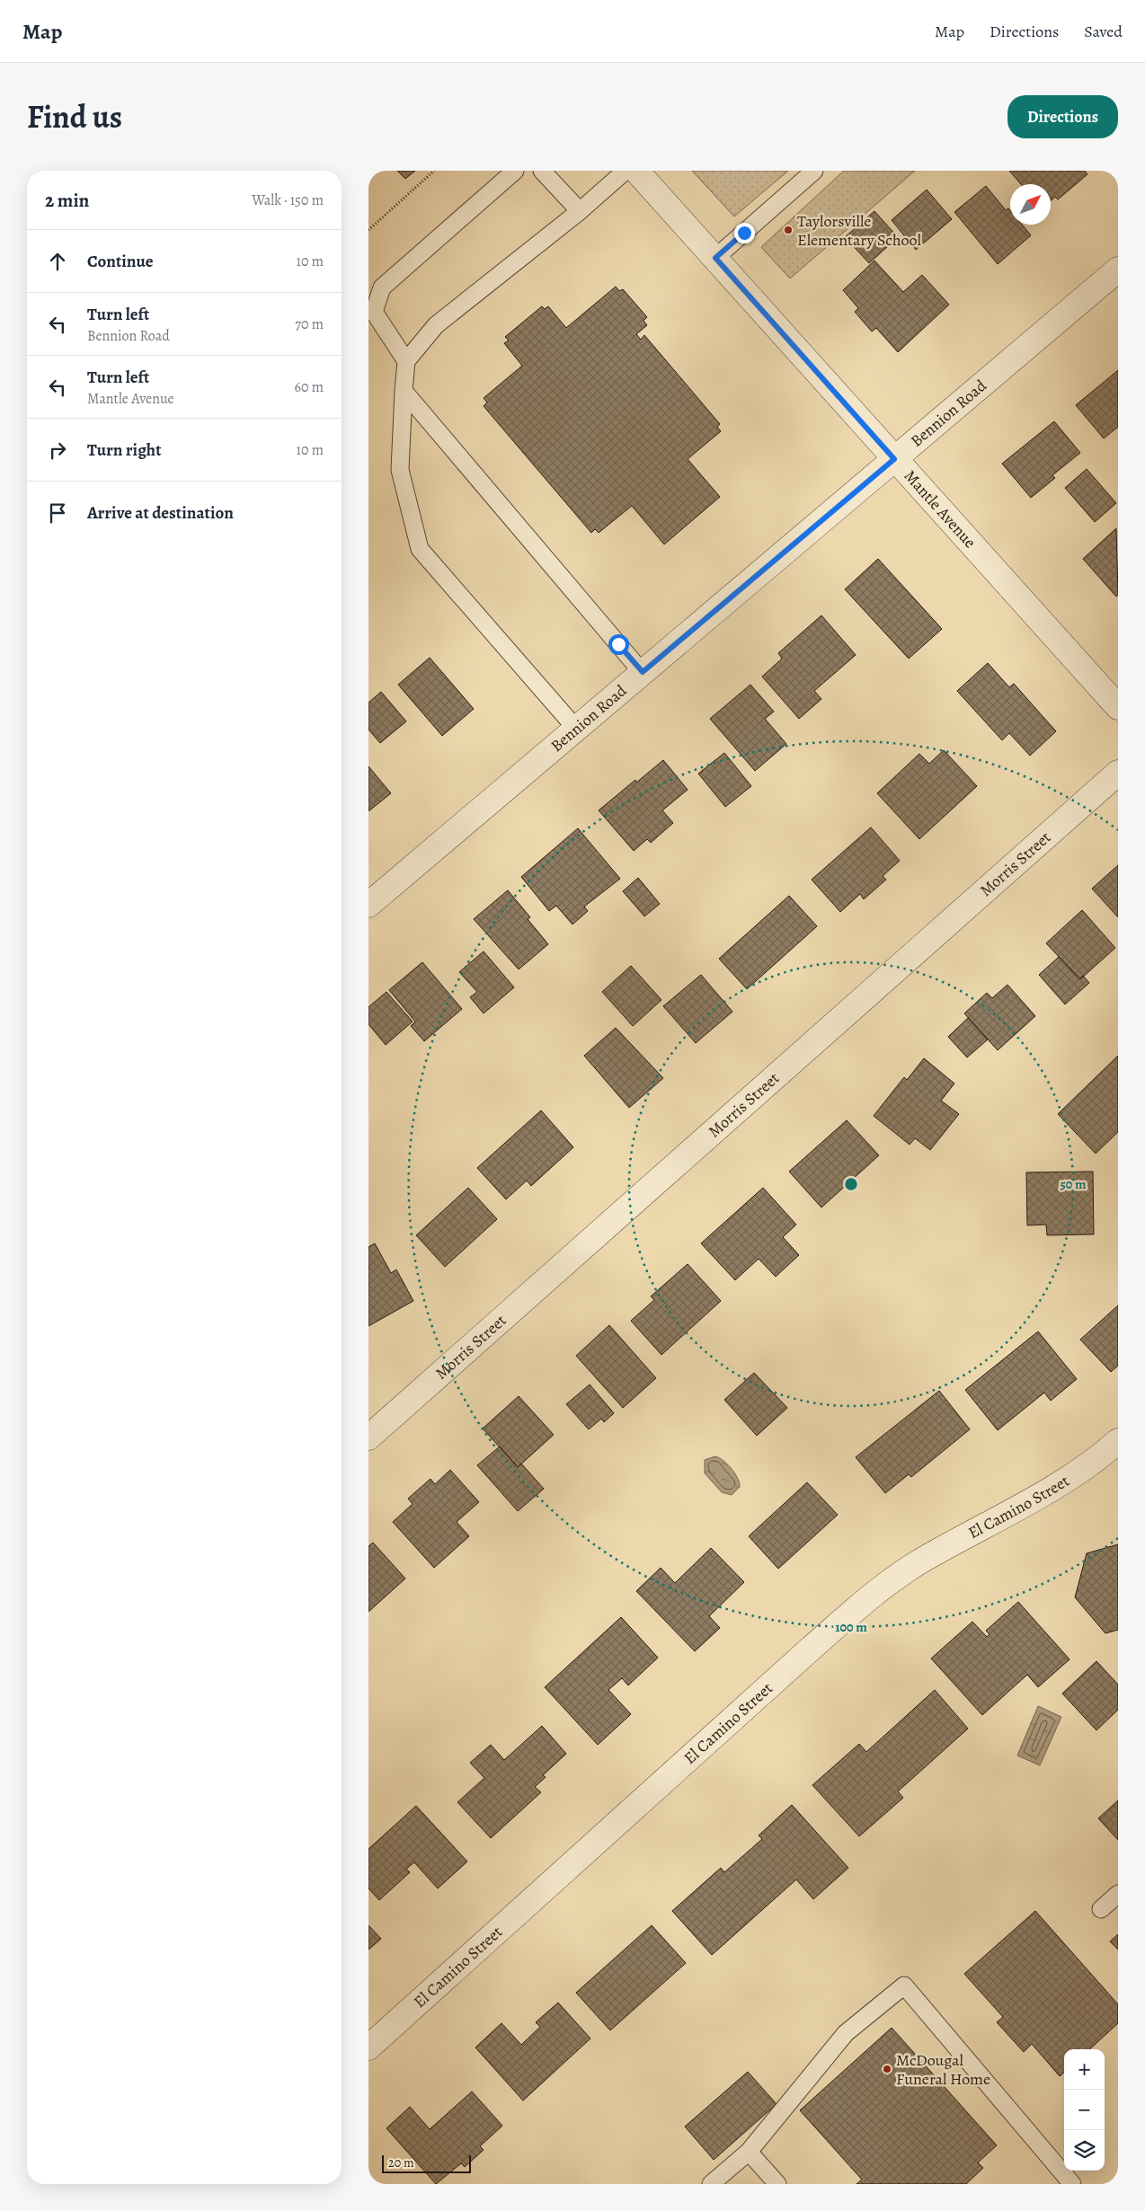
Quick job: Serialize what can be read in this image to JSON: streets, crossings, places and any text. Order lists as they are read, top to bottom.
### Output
{
  "streets": {
    "street": [
      "Bennion Road",
      "Mantle Avenue",
      "Morris Street",
      "El Camino Street"
    ]
  },
  "crossings": [
    ["Bennion Road", "Mantle Avenue"]
  ],
  "places": ["Taylorsville Elementary School", "McDougal Funeral Home"],
  "scale_bar": "20 m",
  "north": "top right",
  "page": {
    "header": "Map",
    "nav": ["Map", "Directions", "Saved"],
    "title": "Find us",
    "buttons": "Directions",
    "heading": ["2 min", "Walk · 150 m"],
    "list": [
      ["Continue", "10 m"],
      ["Turn left", "Bennion Road", "70 m"],
      ["Turn left", "Mantle Avenue", "60 m"],
      ["Turn right", "10 m"],
      "Arrive at destination"
    ],
    "map_buttons": ["+", "−"],
    "scale": "20 m"
  },
  "rings": ["50 m", "100 m"]
}
